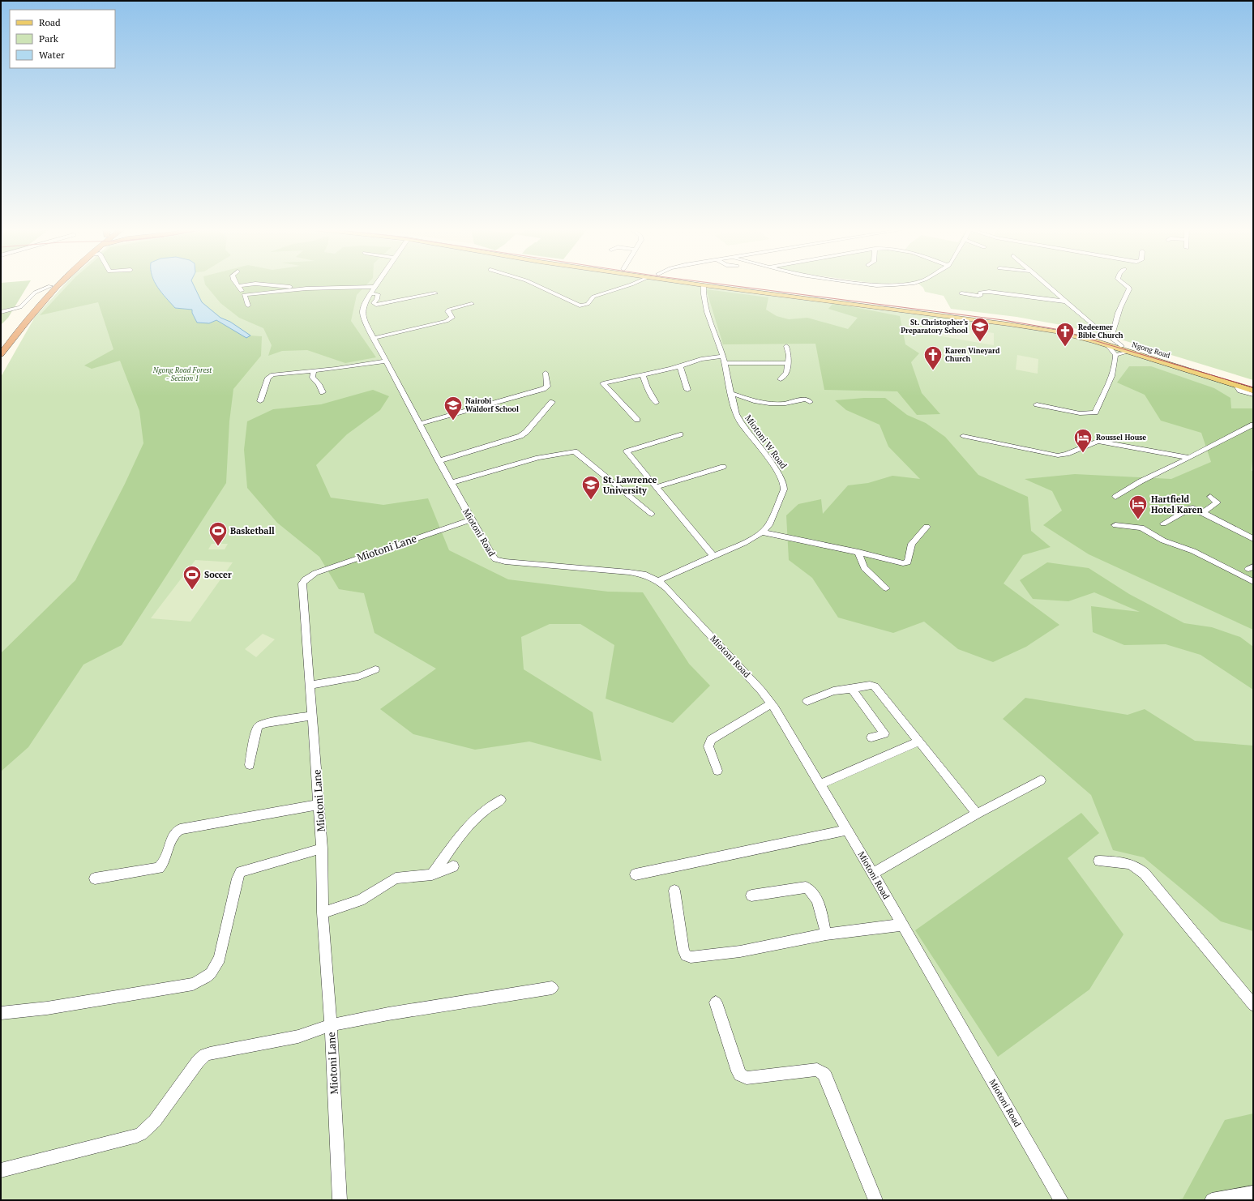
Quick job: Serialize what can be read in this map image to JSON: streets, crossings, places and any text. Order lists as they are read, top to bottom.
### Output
{
  "streets": {
    "main road": ["Ngong Road"],
    "street": ["Miotoni W Road", "Miotoni Road", "Miotoni Lane"]
  },
  "crossings": [
    ["Ngong Road", "Miotoni W Road"],
    ["Miotoni W Road", "Miotoni Road"],
    ["Miotoni Road", "Miotoni Lane"]
  ],
  "parks": ["Ngong Road Forest - Section 1"],
  "places": {
    "school or university": ["St. Christopher's Preparatory School", "Nairobi Waldorf School", "St. Lawrence University"],
    "church": ["Redeemer Bible Church", "Karen Vineyard Church"],
    "hotel": ["Roussel House", "Hartfield Hotel Karen"],
    "sports": ["Basketball", "Soccer"]
  },
  "legend": ["Road", "Park", "Water"]
}
